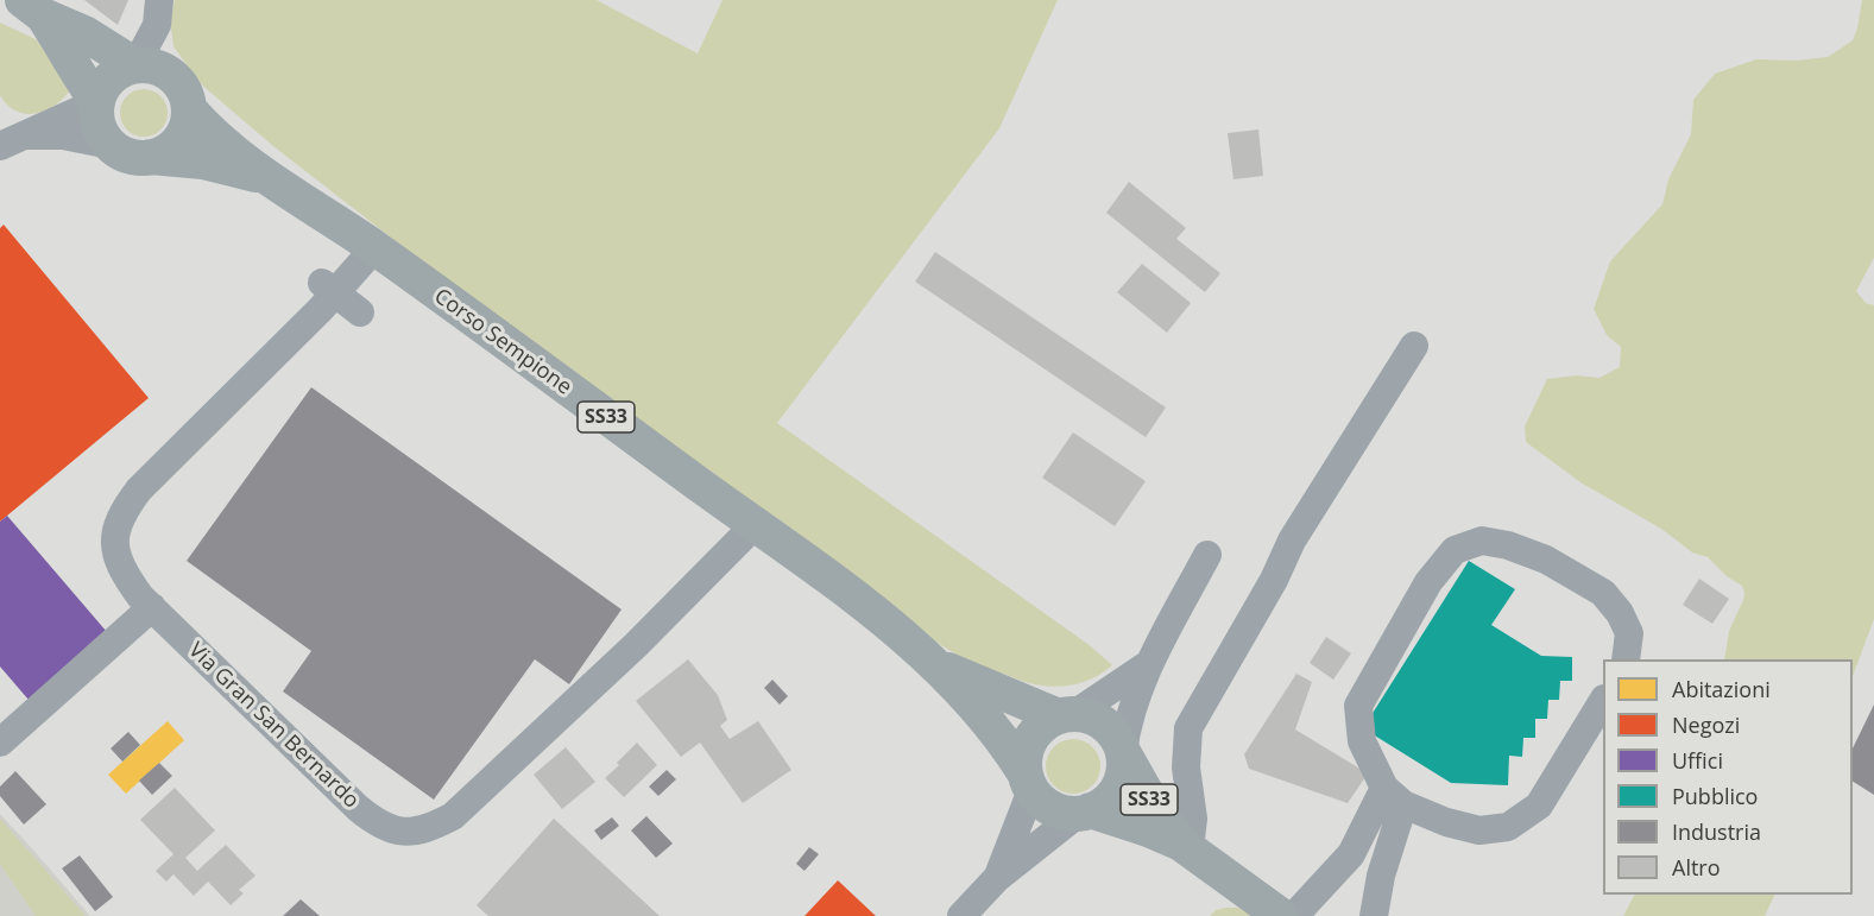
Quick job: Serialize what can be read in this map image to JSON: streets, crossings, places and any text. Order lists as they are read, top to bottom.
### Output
{
  "streets": {
    "main road": ["Corso Sempione", "SS33"],
    "street": ["Via Gran San Bernardo"]
  },
  "crossings": [
    ["Corso Sempione", "SS33"],
    ["Corso Sempione", "Via Gran San Bernardo"]
  ],
  "legend": [
    "Abitazioni",
    "Negozi",
    "Uffici",
    "Pubblico",
    "Industria",
    "Altro"
  ]
}
